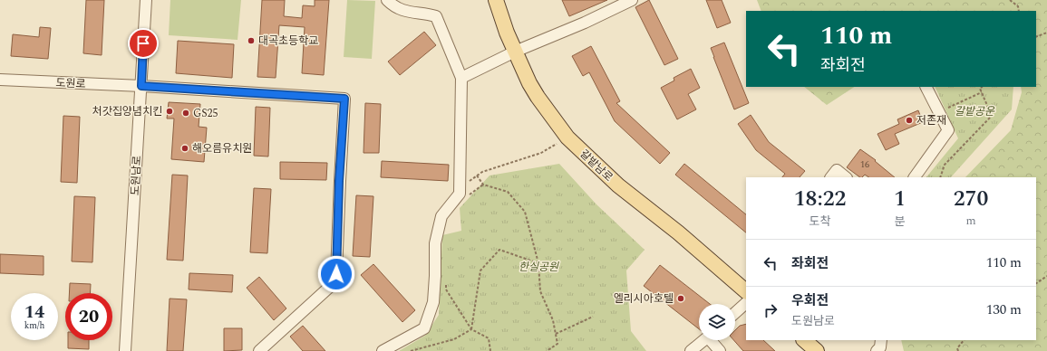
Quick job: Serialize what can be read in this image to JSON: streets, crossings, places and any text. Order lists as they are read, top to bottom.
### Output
{
  "streets": {
    "main road": ["갈밭남로"],
    "street": ["도원로", "도원남로"]
  },
  "crossings": [
    ["도원로", "도원남로"]
  ],
  "parks": ["갈밭공운", "한실공원"],
  "places": [
    "대곡초등학교",
    "처갓집양념치킨",
    "GS25",
    "저존재",
    "해오름유치원",
    "엘리시아호텔"
  ],
  "house_numbers": ["16"],
  "page": {
    "turn": ["110 m", "좌회전"],
    "eta": [
      "18:22",
      "도착",
      "1",
      "분",
      "270",
      "m"
    ],
    "list": [
      {
        "name": "좌회전",
        "value": "110 m"
      },
      {
        "name": "우회전",
        "note": "도원남로",
        "value": "130 m"
      }
    ],
    "speed": "14 km/h",
    "limit": "20"
  }
}
